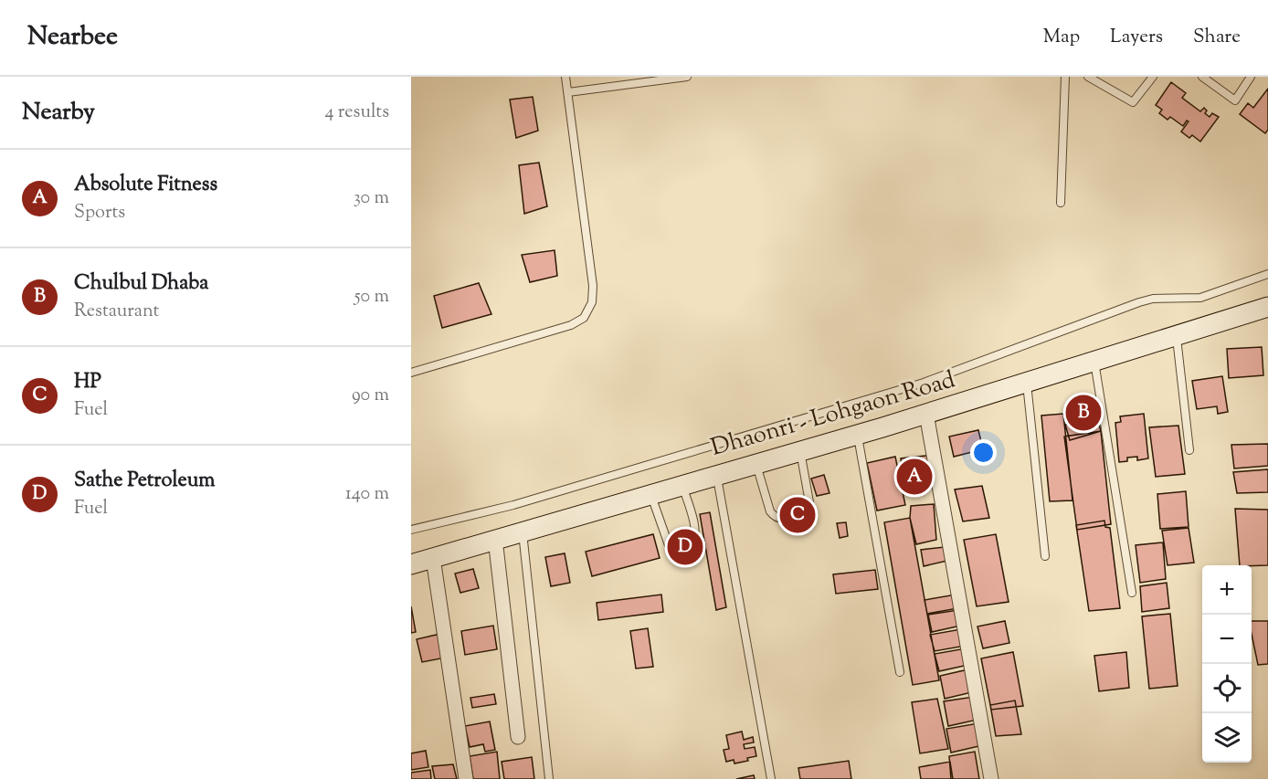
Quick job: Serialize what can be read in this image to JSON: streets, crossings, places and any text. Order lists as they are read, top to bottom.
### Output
{
  "streets": {
    "main road": ["Dhaonri - Lohgaon Road"]
  },
  "page": {
    "header": "Nearbee",
    "nav": ["Map", "Layers", "Share"],
    "heading": ["Nearby", "4 results"],
    "list": [
      {
        "mark": "A",
        "name": "Absolute Fitness",
        "note": "Sports",
        "value": "30 m"
      },
      {
        "mark": "B",
        "name": "Chulbul Dhaba",
        "note": "Restaurant",
        "value": "50 m"
      },
      {
        "mark": "C",
        "name": "HP",
        "note": "Fuel",
        "value": "90 m"
      },
      {
        "mark": "D",
        "name": "Sathe Petroleum",
        "note": "Fuel",
        "value": "140 m"
      }
    ],
    "pins": [
      "B",
      "A",
      "C",
      "D"
    ],
    "map_buttons": ["+", "−"]
  }
}
